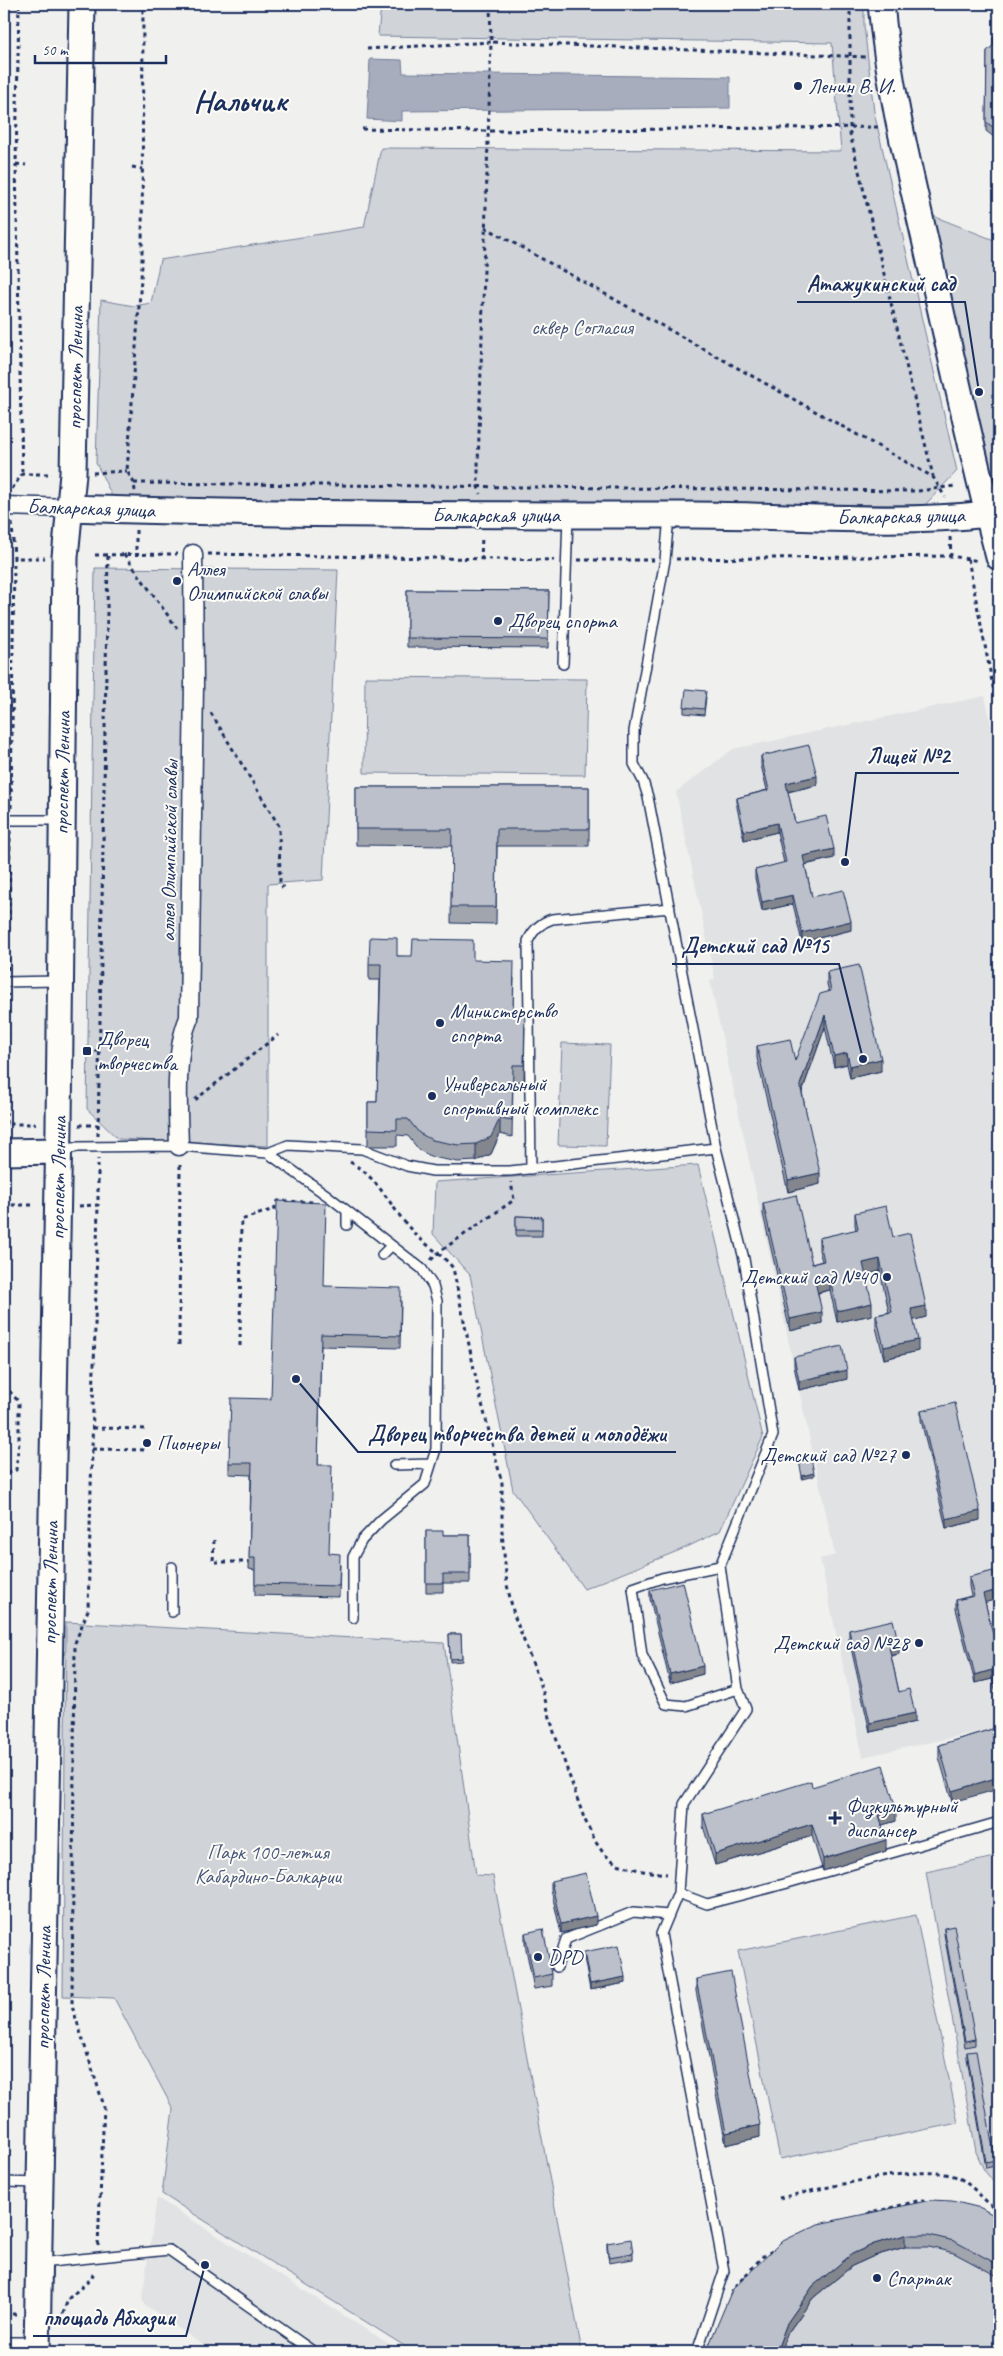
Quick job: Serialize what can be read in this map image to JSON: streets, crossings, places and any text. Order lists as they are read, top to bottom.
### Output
{
  "streets": {
    "main road": ["проспект Ленина", "Балкарская улица"],
    "street": ["аллея Олимпийской славы"]
  },
  "crossings": [
    ["проспект Ленина", "Балкарская улица"]
  ],
  "districts": ["Нальчик"],
  "parks": ["сквер Согласия", "Парк 100-летия Кабардино-Балкарии"],
  "places": {
    "other": [
      "Ленин В. И.",
      "Атажукинский сад",
      "Аллея Олимпийской славы",
      "Дворец спорта",
      "Лицей №2",
      "Министерство спорта",
      "Детский сад №15",
      "Универсальный спортивный комплекс",
      "Детский сад №40",
      "Дворец творчества детей и молодёжи",
      "Пионеры",
      "Детский сад №27",
      "Детский сад №28",
      "DPD",
      "площадь Абхазии",
      "Спартак"
    ],
    "transit": ["Дворец творчества"],
    "health": ["Физкультурный диспансер"]
  },
  "scale_bar": "50 m"
}
